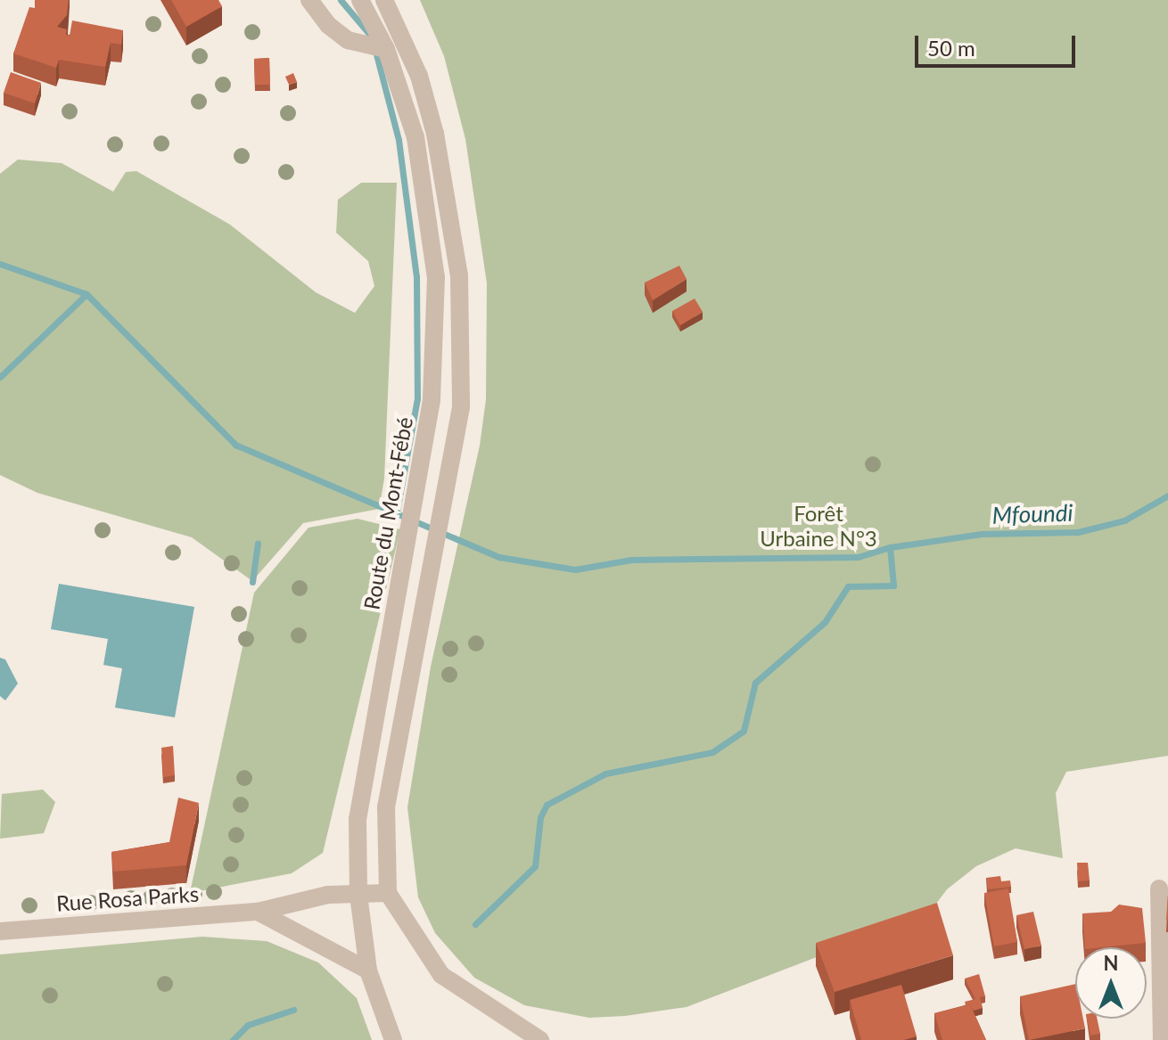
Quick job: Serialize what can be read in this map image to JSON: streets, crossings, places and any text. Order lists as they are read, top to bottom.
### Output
{
  "streets": {
    "street": ["Route du Mont-Fébé", "Rue Rosa Parks"]
  },
  "crossings": [
    ["Route du Mont-Fébé", "Rue Rosa Parks"]
  ],
  "water": ["Mfoundi"],
  "parks": ["Forêt Urbaine N°3"],
  "scale_bar": "50 m",
  "north": "top"
}
